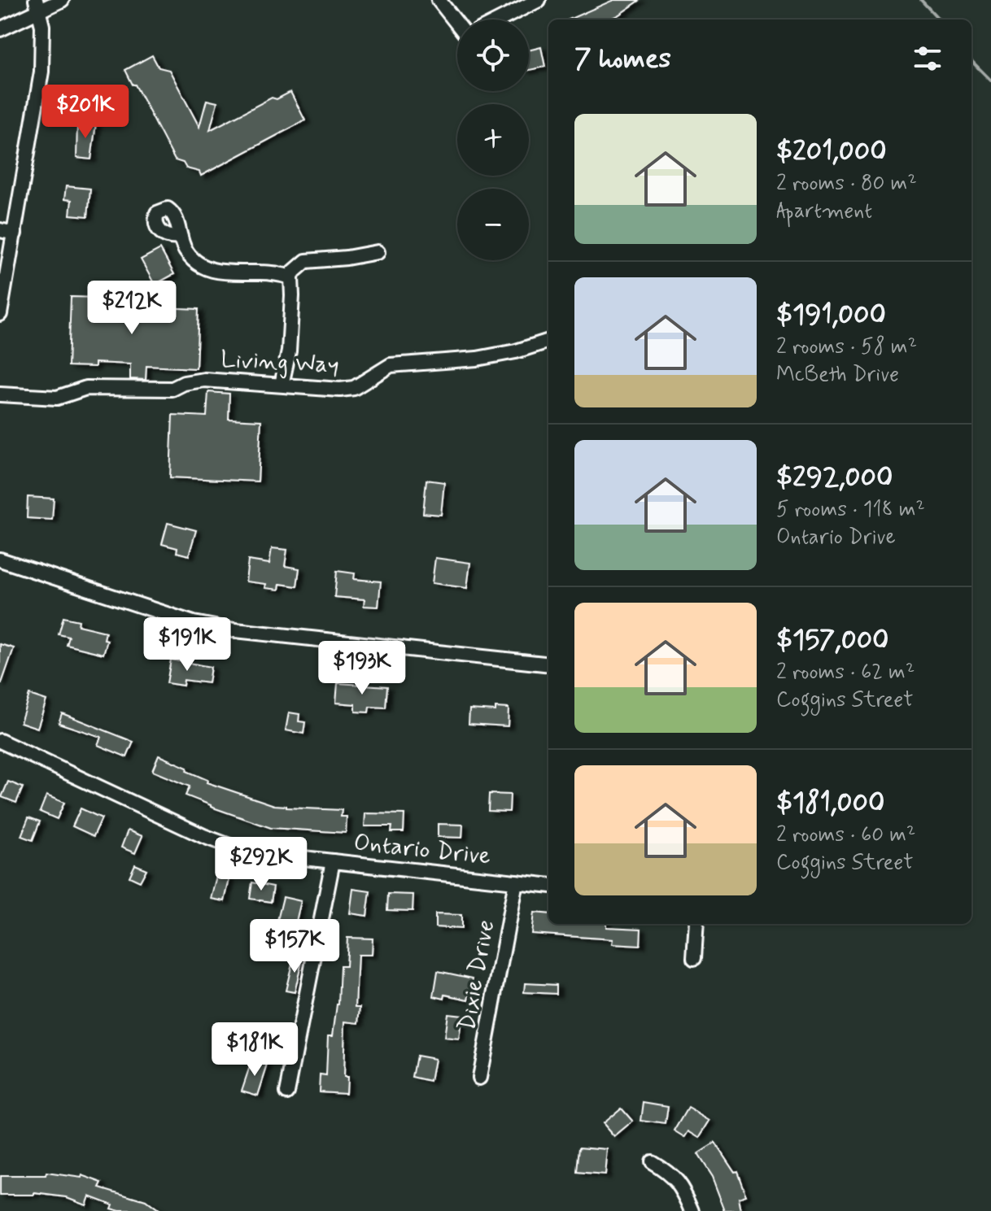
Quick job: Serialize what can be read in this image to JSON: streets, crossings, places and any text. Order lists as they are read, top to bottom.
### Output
{
  "streets": {
    "street": ["Living Way", "Ontario Drive", "Dixie Drive"]
  },
  "crossings": [
    ["Ontario Drive", "Dixie Drive"]
  ],
  "page": {
    "map_buttons": ["+", "−"],
    "heading": "7 homes",
    "price": [
      "$201K",
      "$212K",
      "$191K",
      "$193K",
      "$292K",
      "$157K",
      "$181K"
    ],
    "list": [
      {
        "name": "$201,000",
        "note": "2 rooms · 80 m² · Apartment"
      },
      {
        "name": "$191,000",
        "note": "2 rooms · 58 m² · McBeth Drive"
      },
      {
        "name": "$292,000",
        "note": "5 rooms · 118 m² · Ontario Drive"
      },
      {
        "name": "$157,000",
        "note": "2 rooms · 62 m² · Coggins Street"
      },
      {
        "name": "$181,000",
        "note": "2 rooms · 60 m² · Coggins Street"
      }
    ]
  }
}
